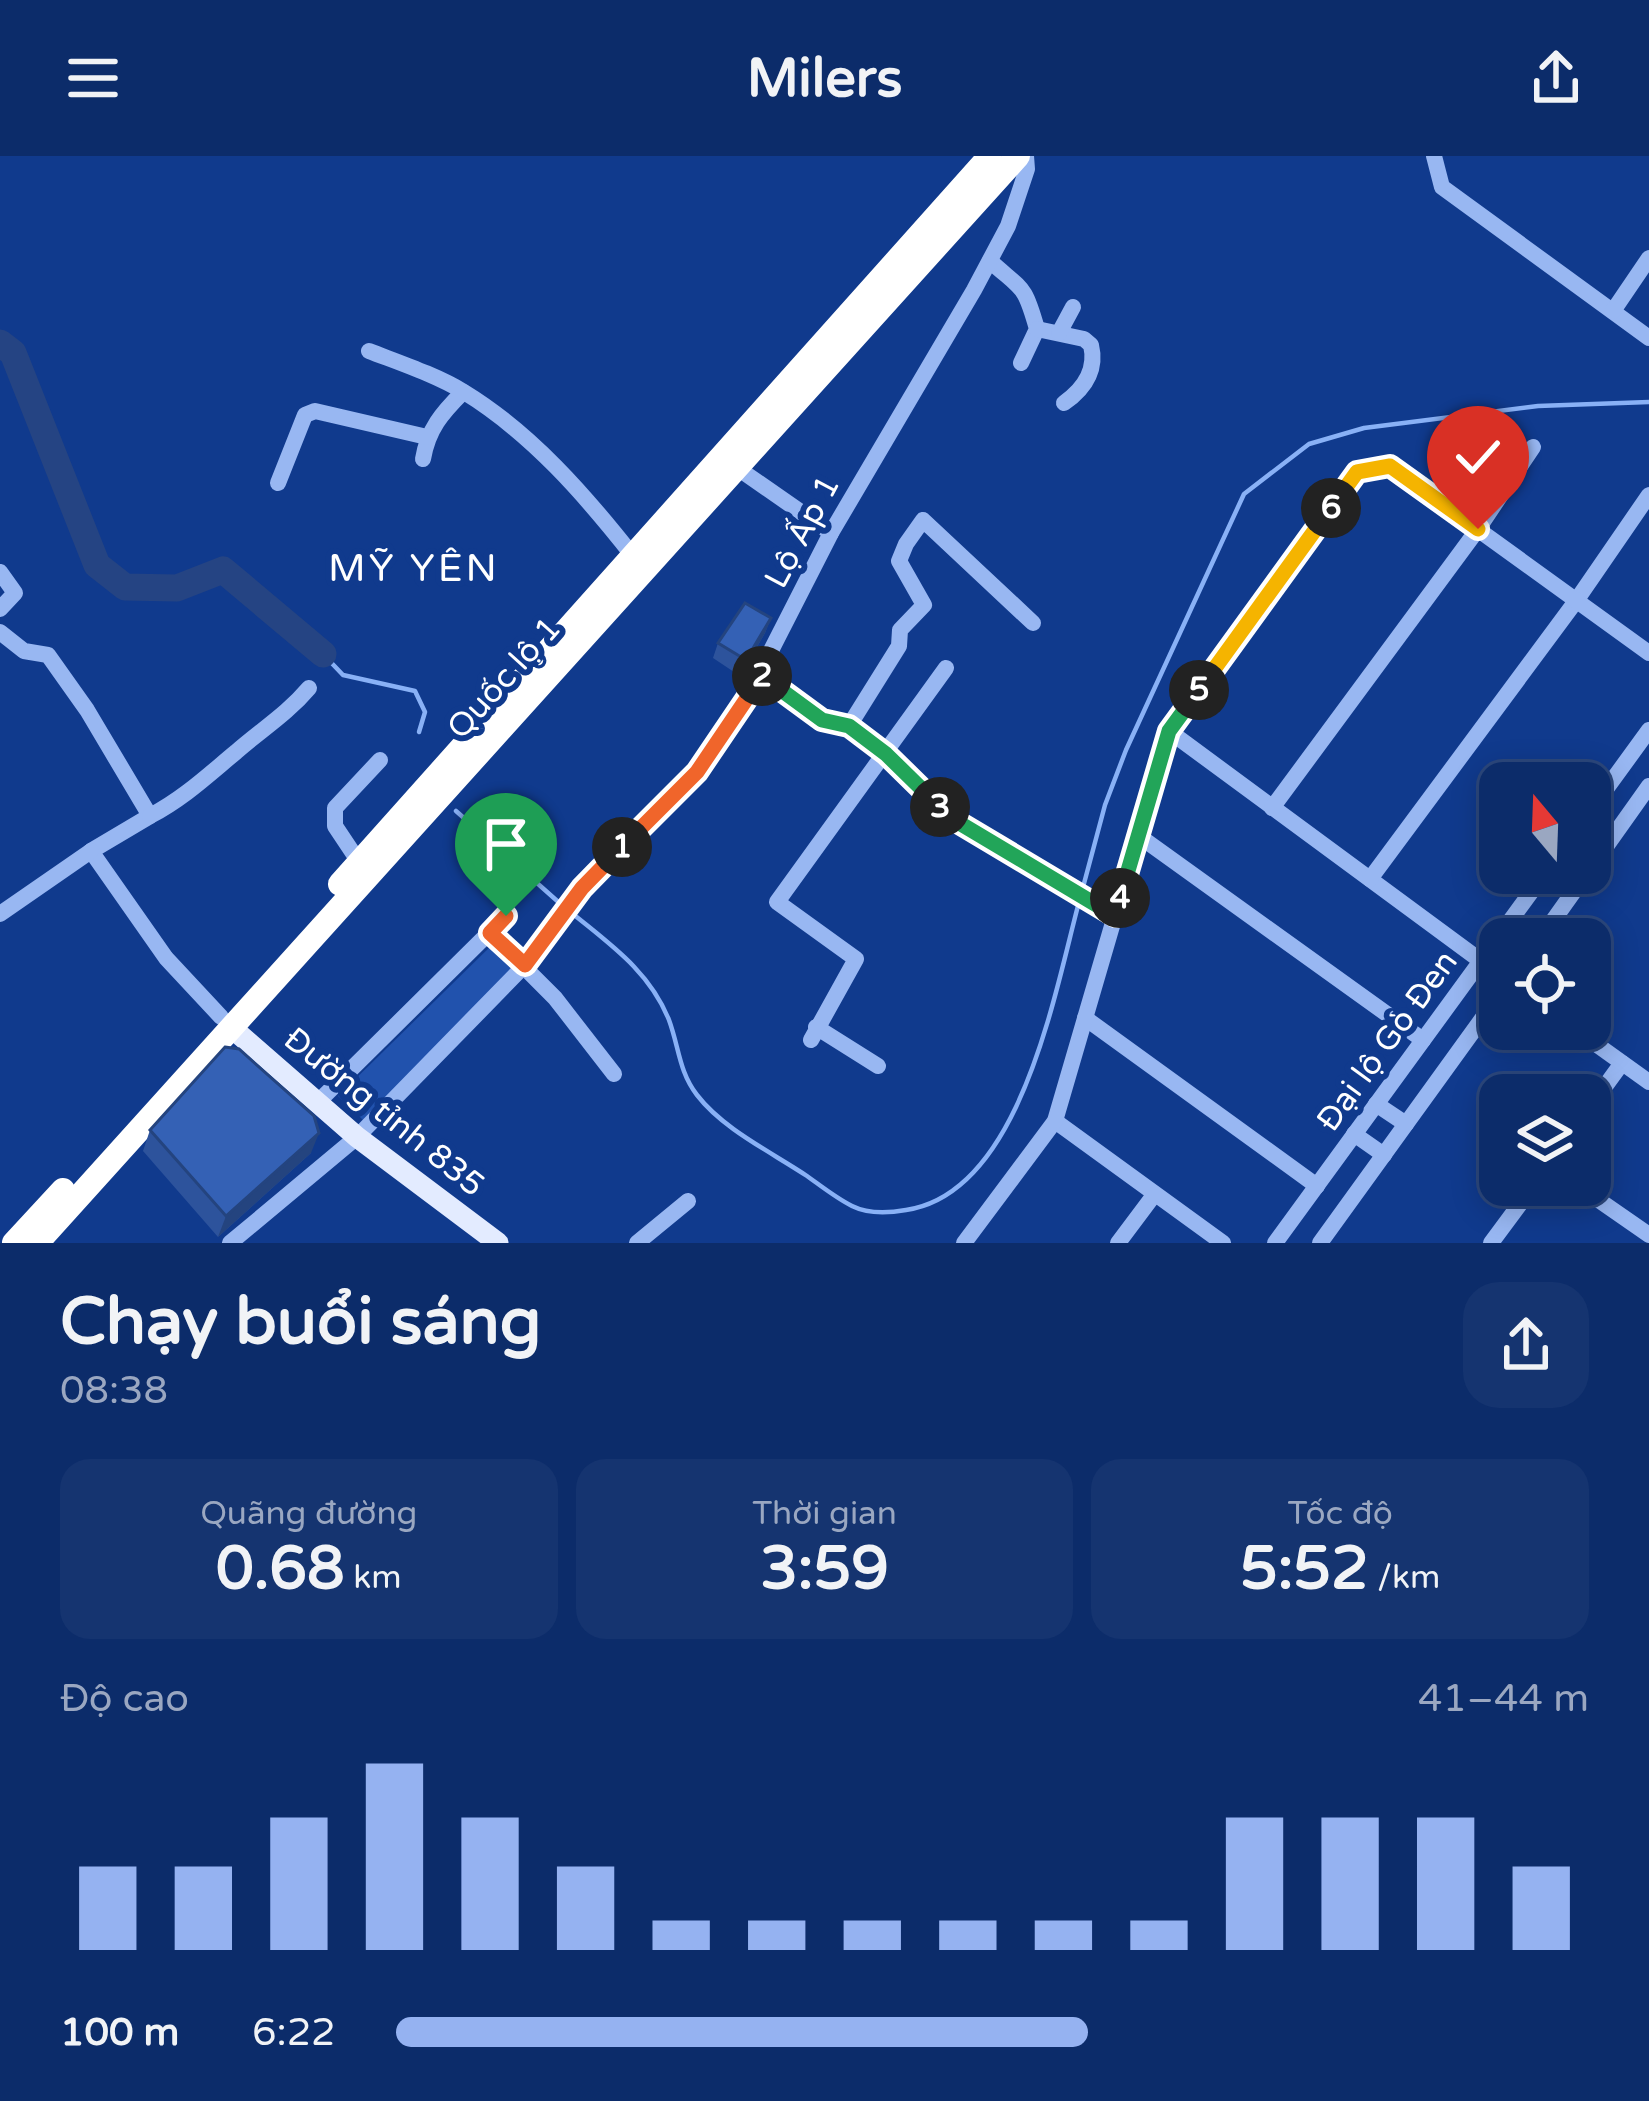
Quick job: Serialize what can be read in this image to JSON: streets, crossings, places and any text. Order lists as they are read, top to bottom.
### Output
{
  "streets": {
    "highway": ["Quốc lộ 1"],
    "main road": ["Đường tỉnh 835"],
    "street": ["Lộ Ấp 1", "Đại lộ Gò Đen"]
  },
  "crossings": [
    ["Lộ Ấp 1", "Quốc lộ 1"],
    ["Lộ Ấp 1", "Đường tỉnh 835"],
    ["Quốc lộ 1", "Đường tỉnh 835"]
  ],
  "districts": ["MỸ YÊN"],
  "north": "top",
  "page": {
    "header": "Milers",
    "pins": [
      "6",
      "2",
      "5",
      "3",
      "1",
      "4"
    ],
    "heading": ["Chạy buổi sáng", "08:38"],
    "stats": [
      ["Quãng đường", "0.68 km"],
      ["Thời gian", "3:59"],
      ["Tốc độ", "5:52 /km"]
    ],
    "chart": ["Độ cao", "41–44 m"],
    "list": [
      {
        "name": "100 m",
        "note": "6:22"
      }
    ]
  }
}
